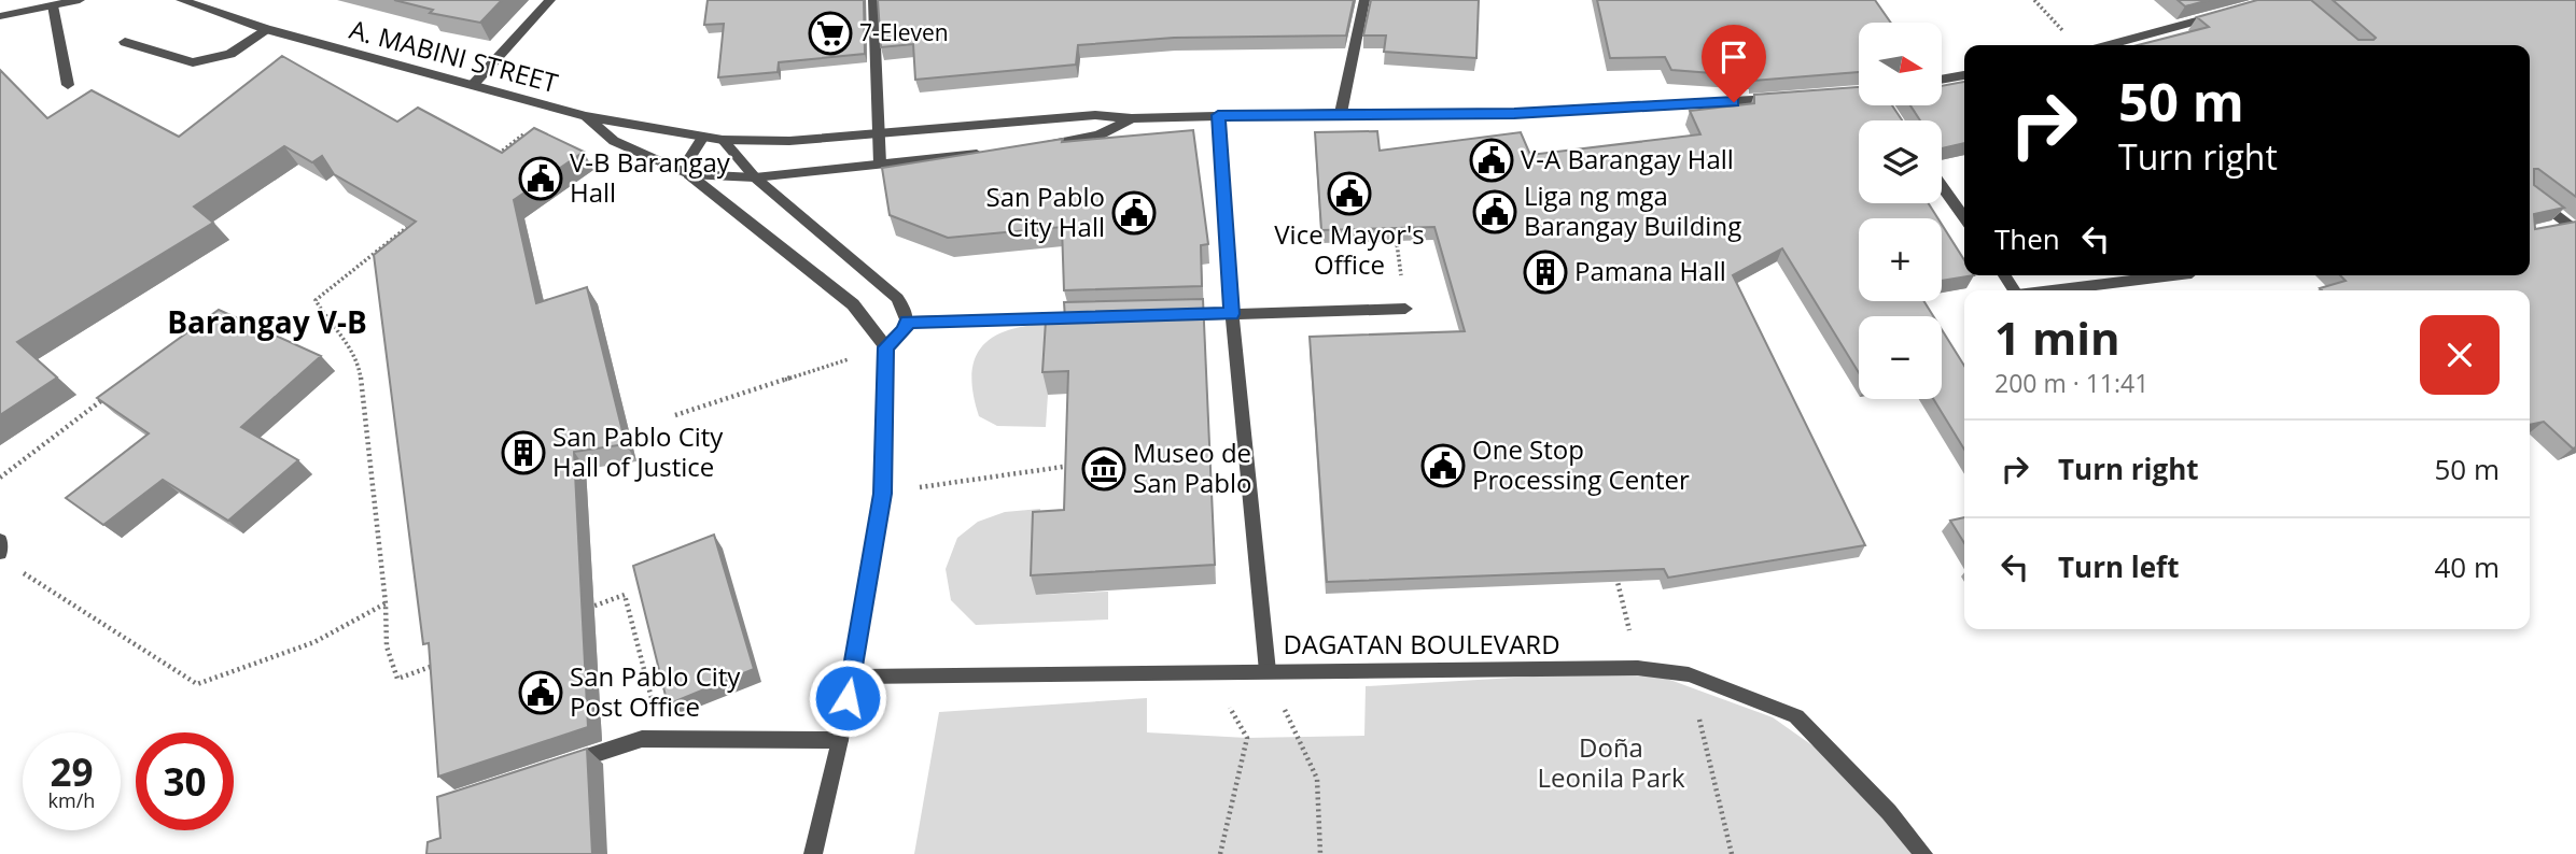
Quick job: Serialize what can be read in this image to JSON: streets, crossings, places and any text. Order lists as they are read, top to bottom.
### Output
{
  "streets": {
    "street": ["A. MABINI STREET", "DAGATAN BOULEVARD"]
  },
  "districts": ["Barangay V-B"],
  "parks": ["Doña Leonila Park"],
  "places": {
    "supermarket": ["7-Eleven"],
    "public building": [
      "V-A Barangay Hall",
      "V-B Barangay Hall",
      "Vice Mayor's Office",
      "Liga ng mga Barangay Building",
      "San Pablo City Hall",
      "One Stop Processing Center",
      "San Pablo City Post Office"
    ],
    "building": ["Pamana Hall", "San Pablo City Hall of Justice"],
    "museum": ["Museo de San Pablo"]
  },
  "north": "right",
  "page": {
    "map_buttons": ["+", "−"],
    "turn": ["50 m", "Turn right"],
    "then": "Then",
    "heading": ["1 min", "200 m · 11:41"],
    "list": [
      {
        "name": "Turn right",
        "value": "50 m"
      },
      {
        "name": "Turn left",
        "value": "40 m"
      }
    ],
    "speed": "29 km/h",
    "limit": "30"
  }
}
